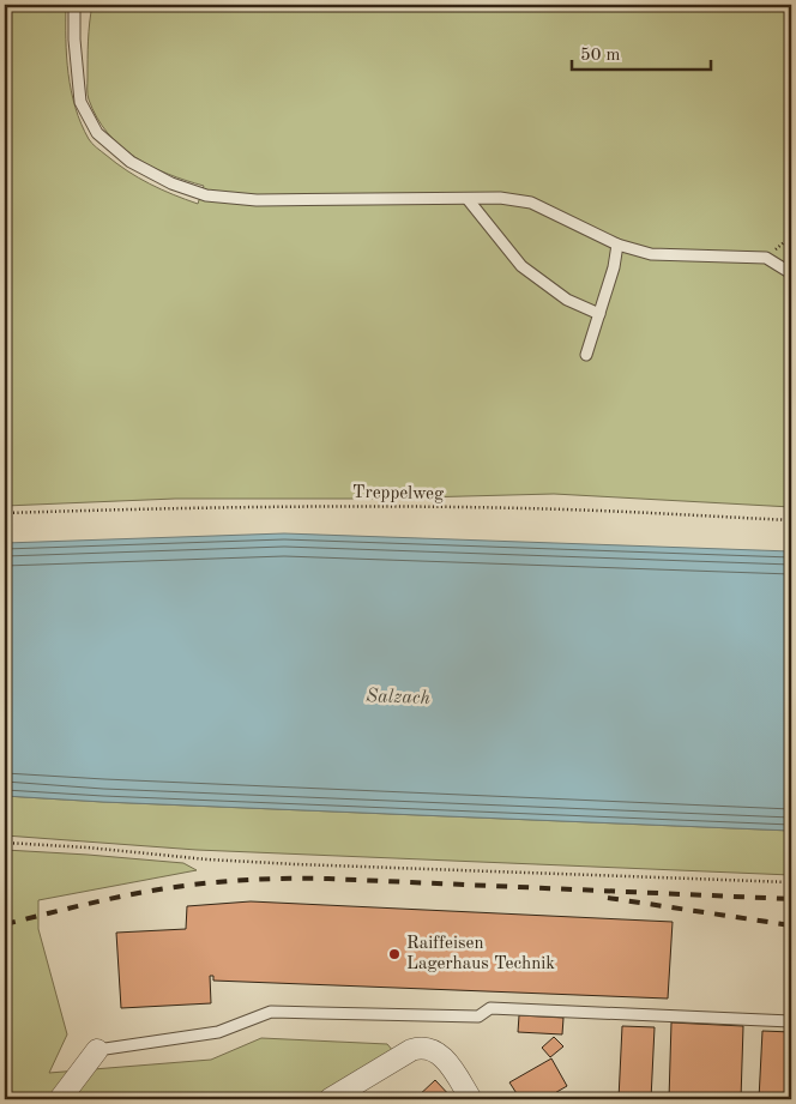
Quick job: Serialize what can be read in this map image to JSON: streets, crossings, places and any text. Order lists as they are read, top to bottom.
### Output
{
  "streets": {
    "path": ["Treppelweg"]
  },
  "water": ["Salzach"],
  "places": ["Raiffeisen Lagerhaus Technik"],
  "scale_bar": "50 m"
}
